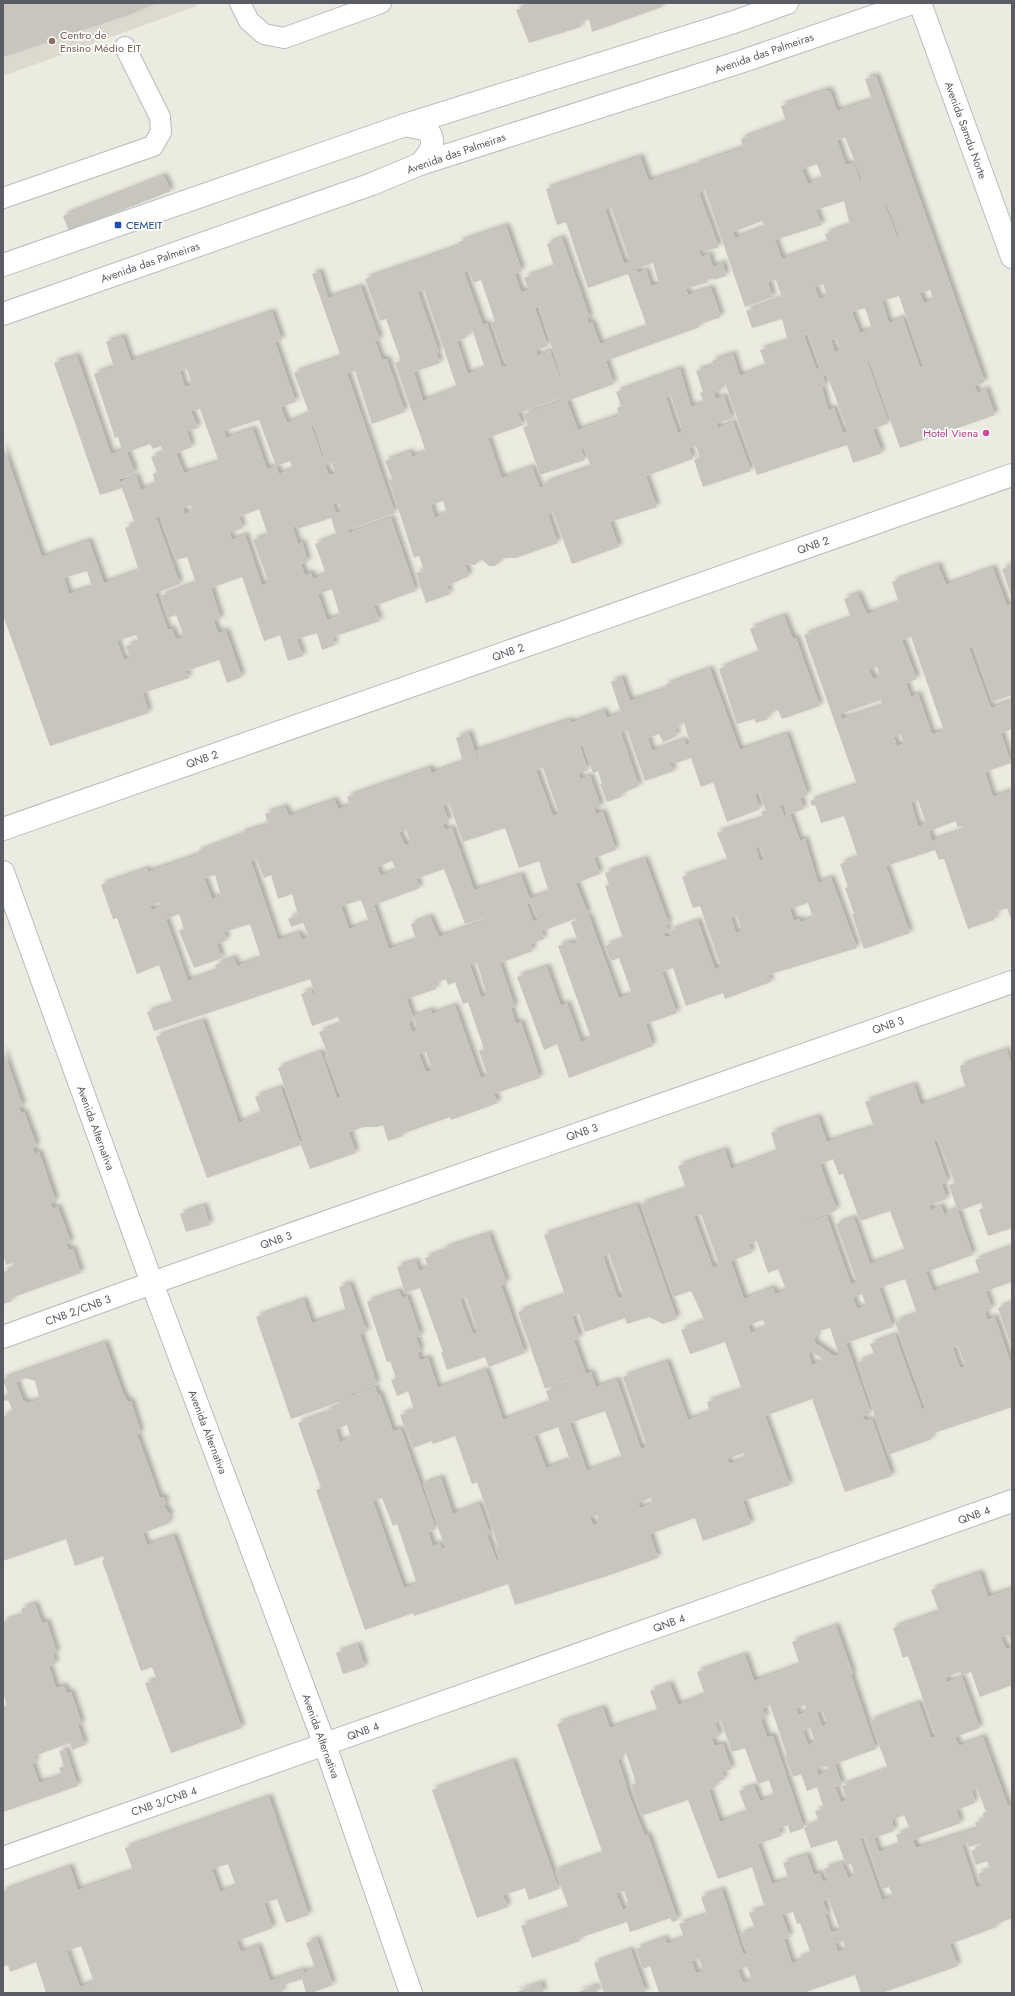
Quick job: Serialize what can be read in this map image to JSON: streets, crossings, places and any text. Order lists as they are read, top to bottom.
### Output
{
  "streets": {
    "street": [
      "Avenida das Palmeiras",
      "Avenida Samdu Norte",
      "QNB 2",
      "QNB 3",
      "Avenida Alternativa",
      "CNB 2/CNB 3",
      "QNB 4",
      "CNB 3/CNB 4"
    ]
  },
  "crossings": [
    ["QNB 3", "Avenida Alternativa"],
    ["QNB 3", "CNB 2/CNB 3"],
    ["Avenida Alternativa", "CNB 2/CNB 3"],
    ["Avenida Alternativa", "QNB 4"],
    ["Avenida Alternativa", "CNB 3/CNB 4"],
    ["QNB 4", "CNB 3/CNB 4"]
  ],
  "places": {
    "other": ["Centro de Ensino Médio EIT", "Hotel Viena"],
    "transit": ["CEMEIT"]
  }
}
